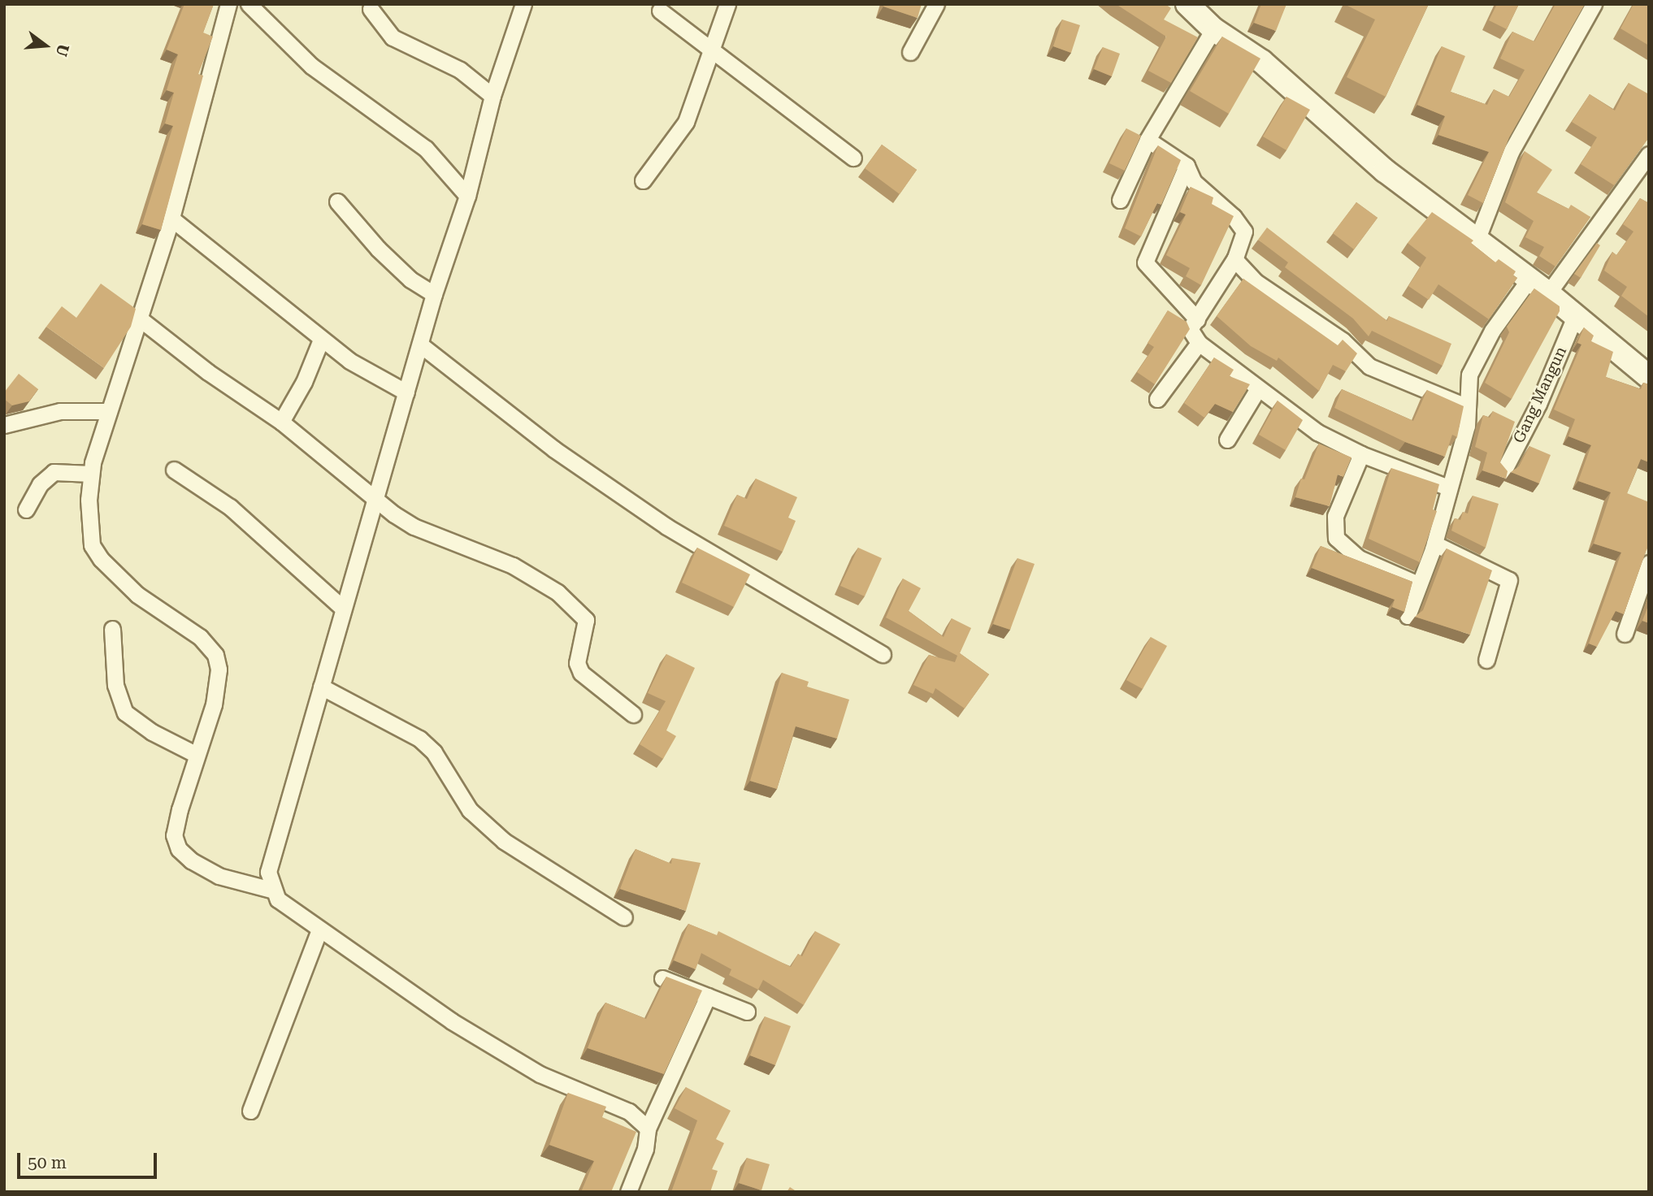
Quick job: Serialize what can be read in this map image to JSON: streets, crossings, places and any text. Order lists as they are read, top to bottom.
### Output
{
  "streets": {
    "street": ["Gang Mangun"]
  },
  "scale_bar": "50 m",
  "north": "right"
}
